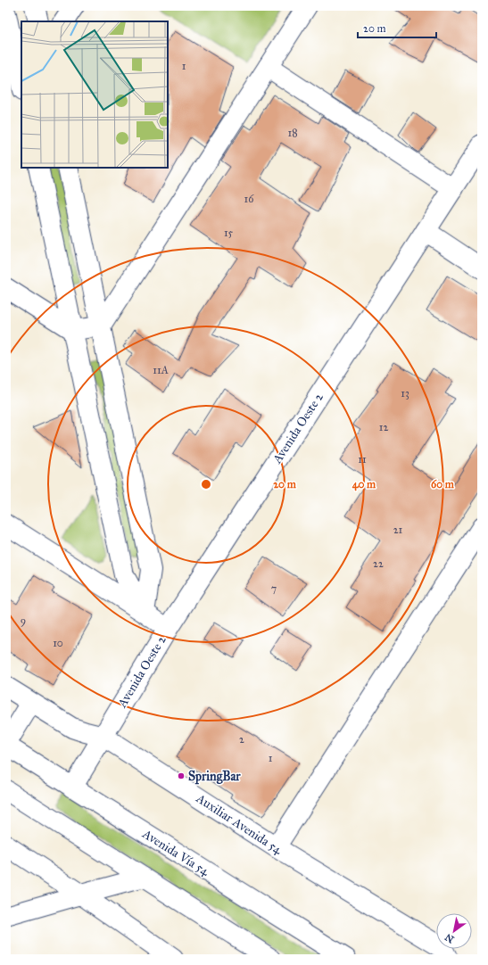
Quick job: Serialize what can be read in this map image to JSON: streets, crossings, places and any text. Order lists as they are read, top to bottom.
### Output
{
  "streets": {
    "street": ["Avenida Oeste 2", "Auxiliar Avenida 54", "Avenida Vía 54"]
  },
  "crossings": [
    ["Avenida Oeste 2", "Auxiliar Avenida 54"],
    ["Avenida Oeste 2", "Avenida Vía 54"]
  ],
  "places": ["SpringBar"],
  "house_numbers": [
    "1",
    "18",
    "16",
    "15",
    "11A",
    "13",
    "12",
    "11",
    "21",
    "22",
    "7",
    "9",
    "10",
    "2",
    "1"
  ],
  "scale_bar": "20 m",
  "north": "bottom left",
  "rings": ["20 m", "40 m", "60 m"]
}
